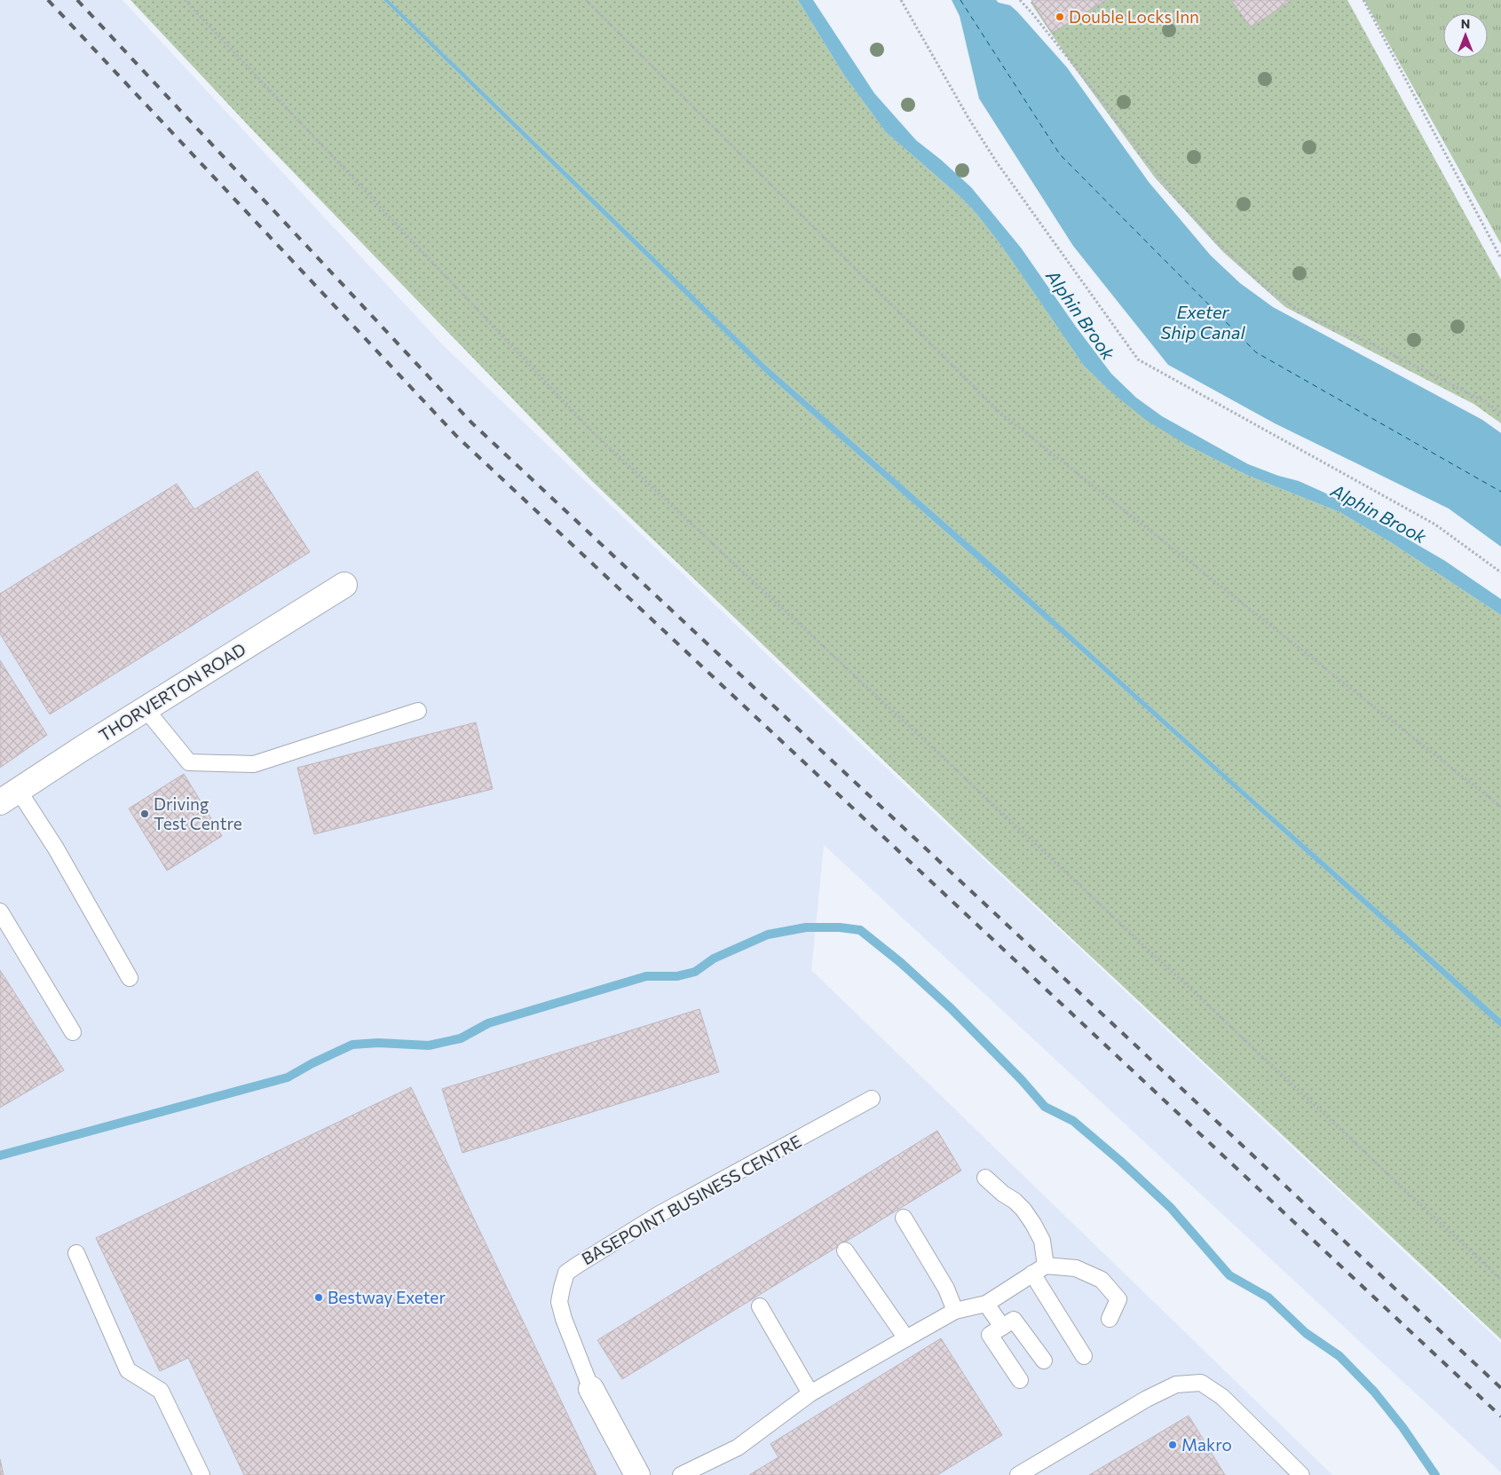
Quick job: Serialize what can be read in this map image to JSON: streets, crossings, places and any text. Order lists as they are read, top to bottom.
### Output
{
  "streets": {
    "street": ["THORVERTON ROAD", "BASEPOINT BUSINESS CENTRE"]
  },
  "water": ["Exeter Ship Canal", "Alphin Brook"],
  "places": [
    "Double Locks Inn",
    "Driving Test Centre",
    "Bestway Exeter",
    "Makro"
  ],
  "north": "top"
}
